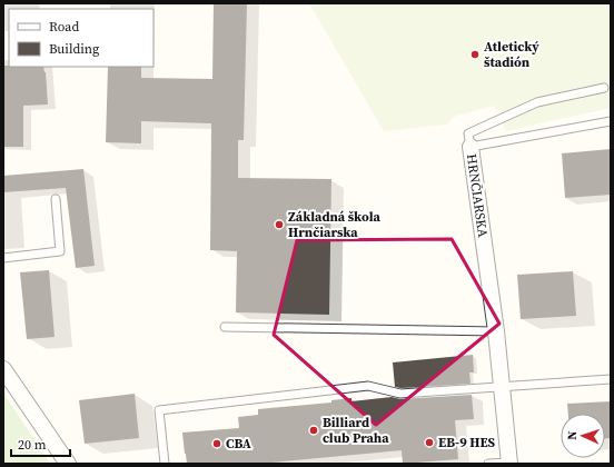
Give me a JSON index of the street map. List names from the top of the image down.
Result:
{
  "streets": {
    "street": ["HRNČIARSKA"]
  },
  "places": [
    "Atletický štadión",
    "Základná škola Hrnčiarska",
    "Billiard club Praha",
    "EB-9 HES",
    "CBA"
  ],
  "legend": ["Road", "Building"],
  "scale_bar": "20 m",
  "north": "left"
}
